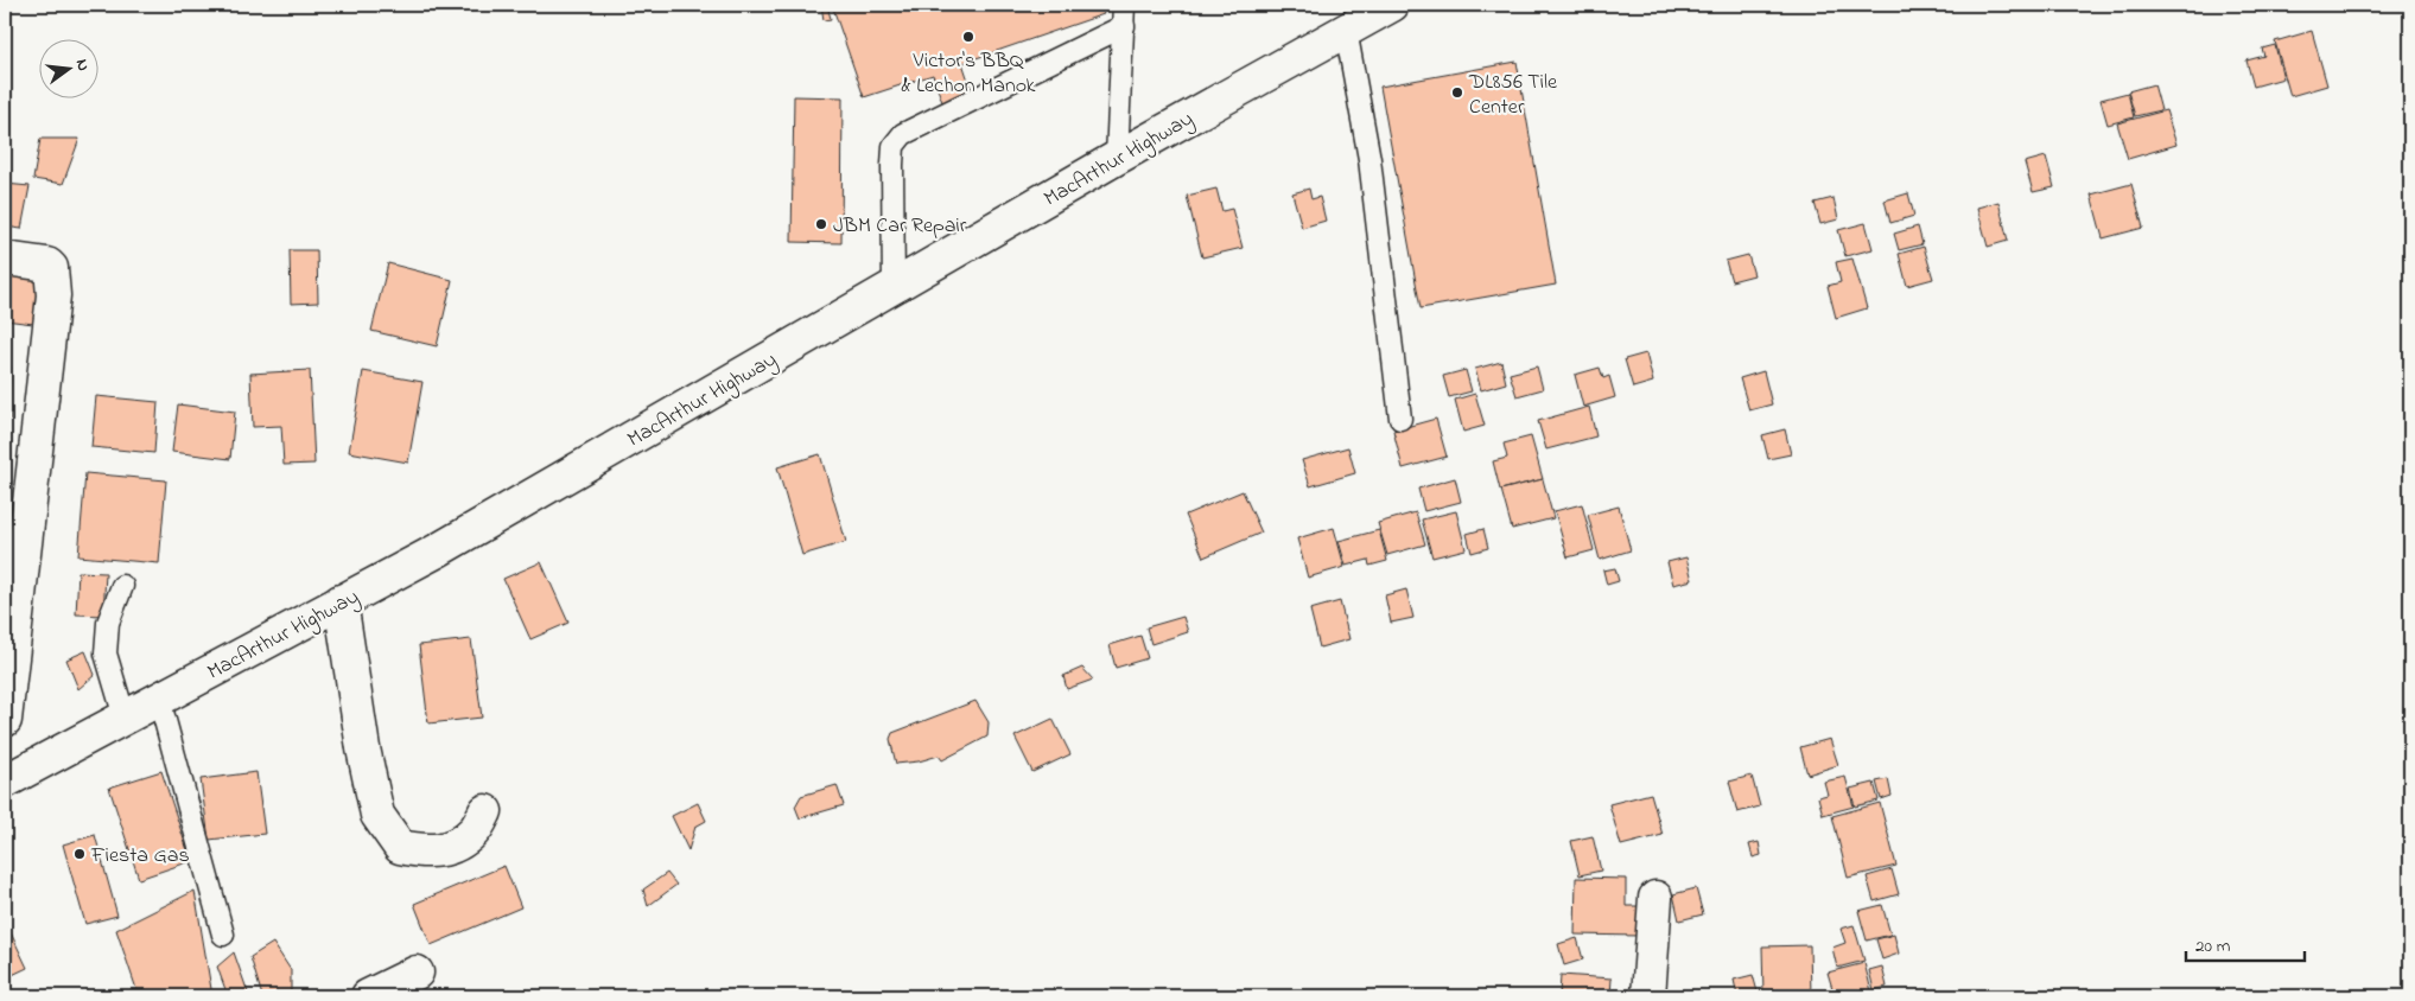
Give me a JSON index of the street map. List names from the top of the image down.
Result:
{
  "streets": {
    "main road": ["MacArthur Highway"]
  },
  "places": [
    "Victor's BBQ & Lechon Manok",
    "DL856 Tile Center",
    "JBM Car Repair",
    "Fiesta Gas"
  ],
  "scale_bar": "20 m",
  "north": "right"
}
